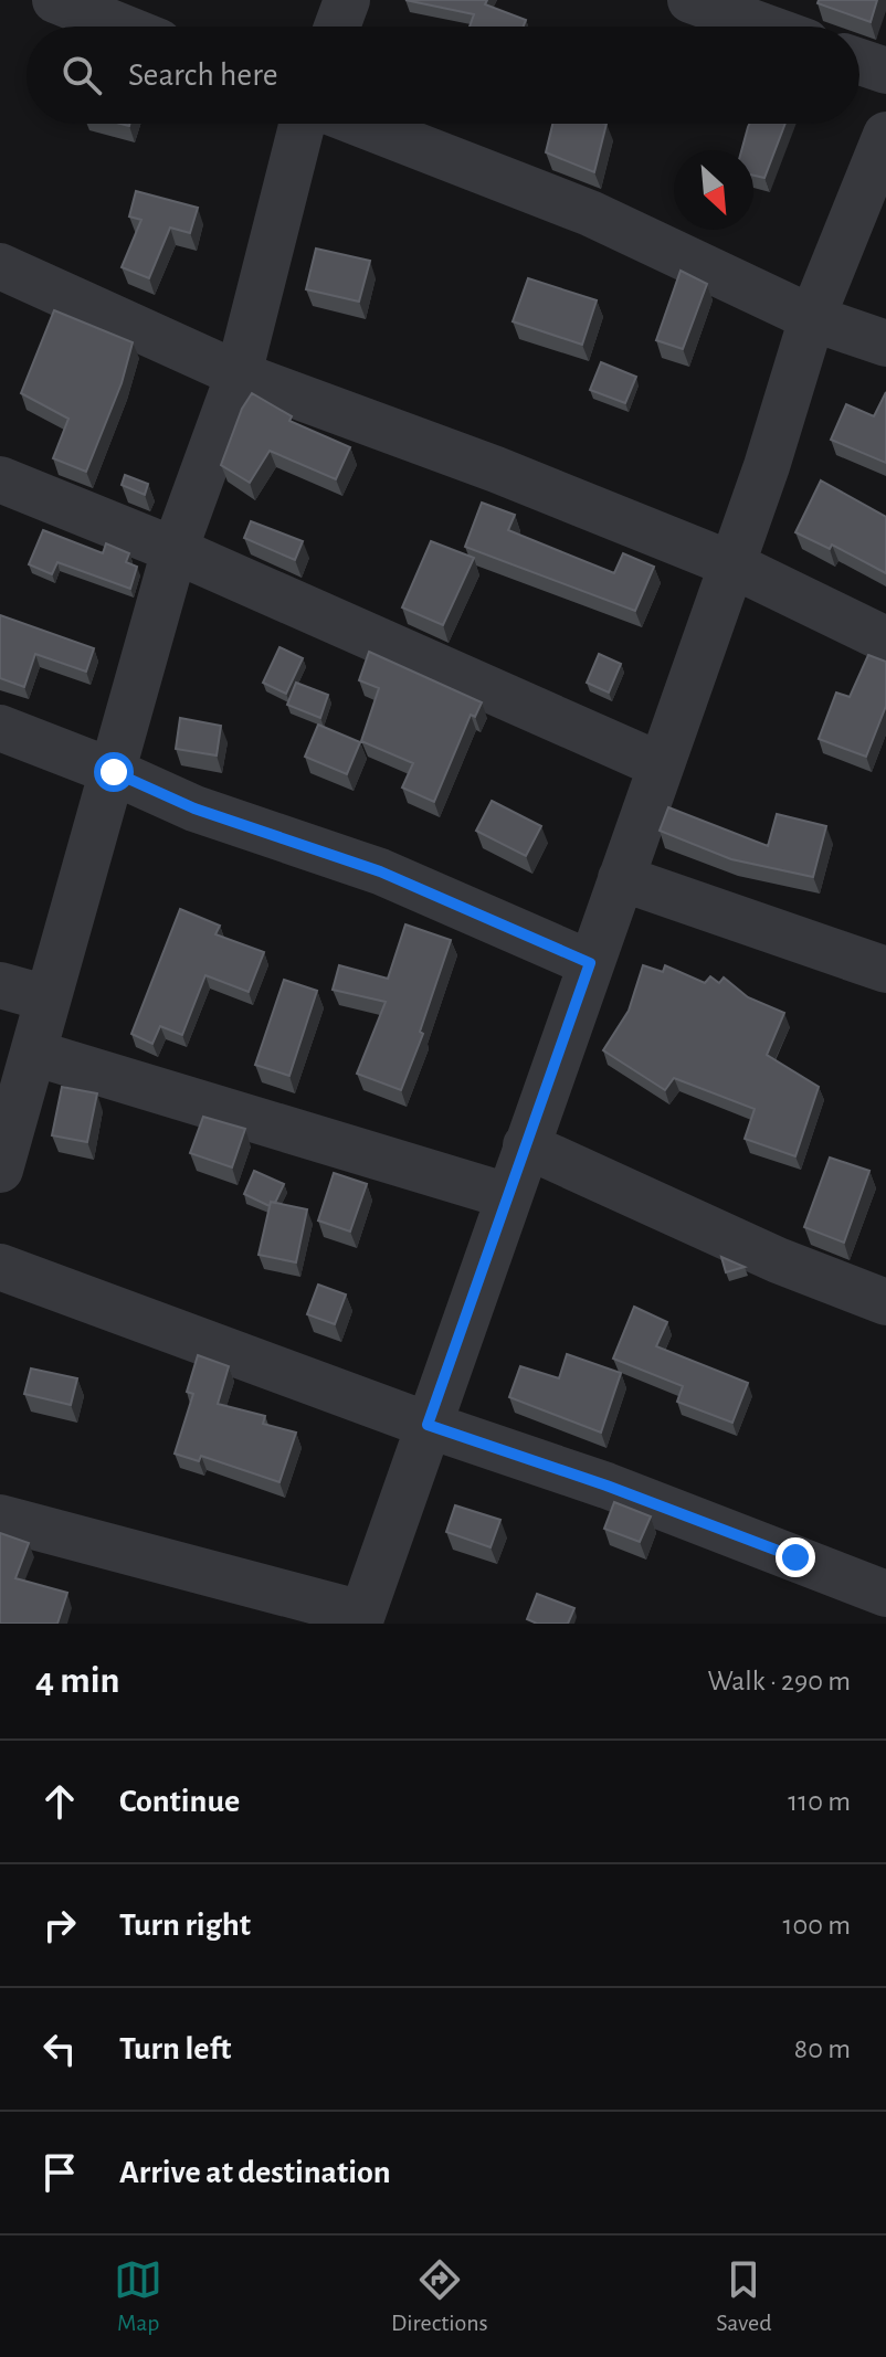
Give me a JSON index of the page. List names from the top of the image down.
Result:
{
  "north": "bottom right",
  "page": {
    "search": "Search here",
    "heading": ["4 min", "Walk · 290 m"],
    "list": [
      ["Continue", "110 m"],
      ["Turn right", "100 m"],
      ["Turn left", "80 m"],
      "Arrive at destination"
    ],
    "nav": ["Map", "Directions", "Saved"]
  }
}
